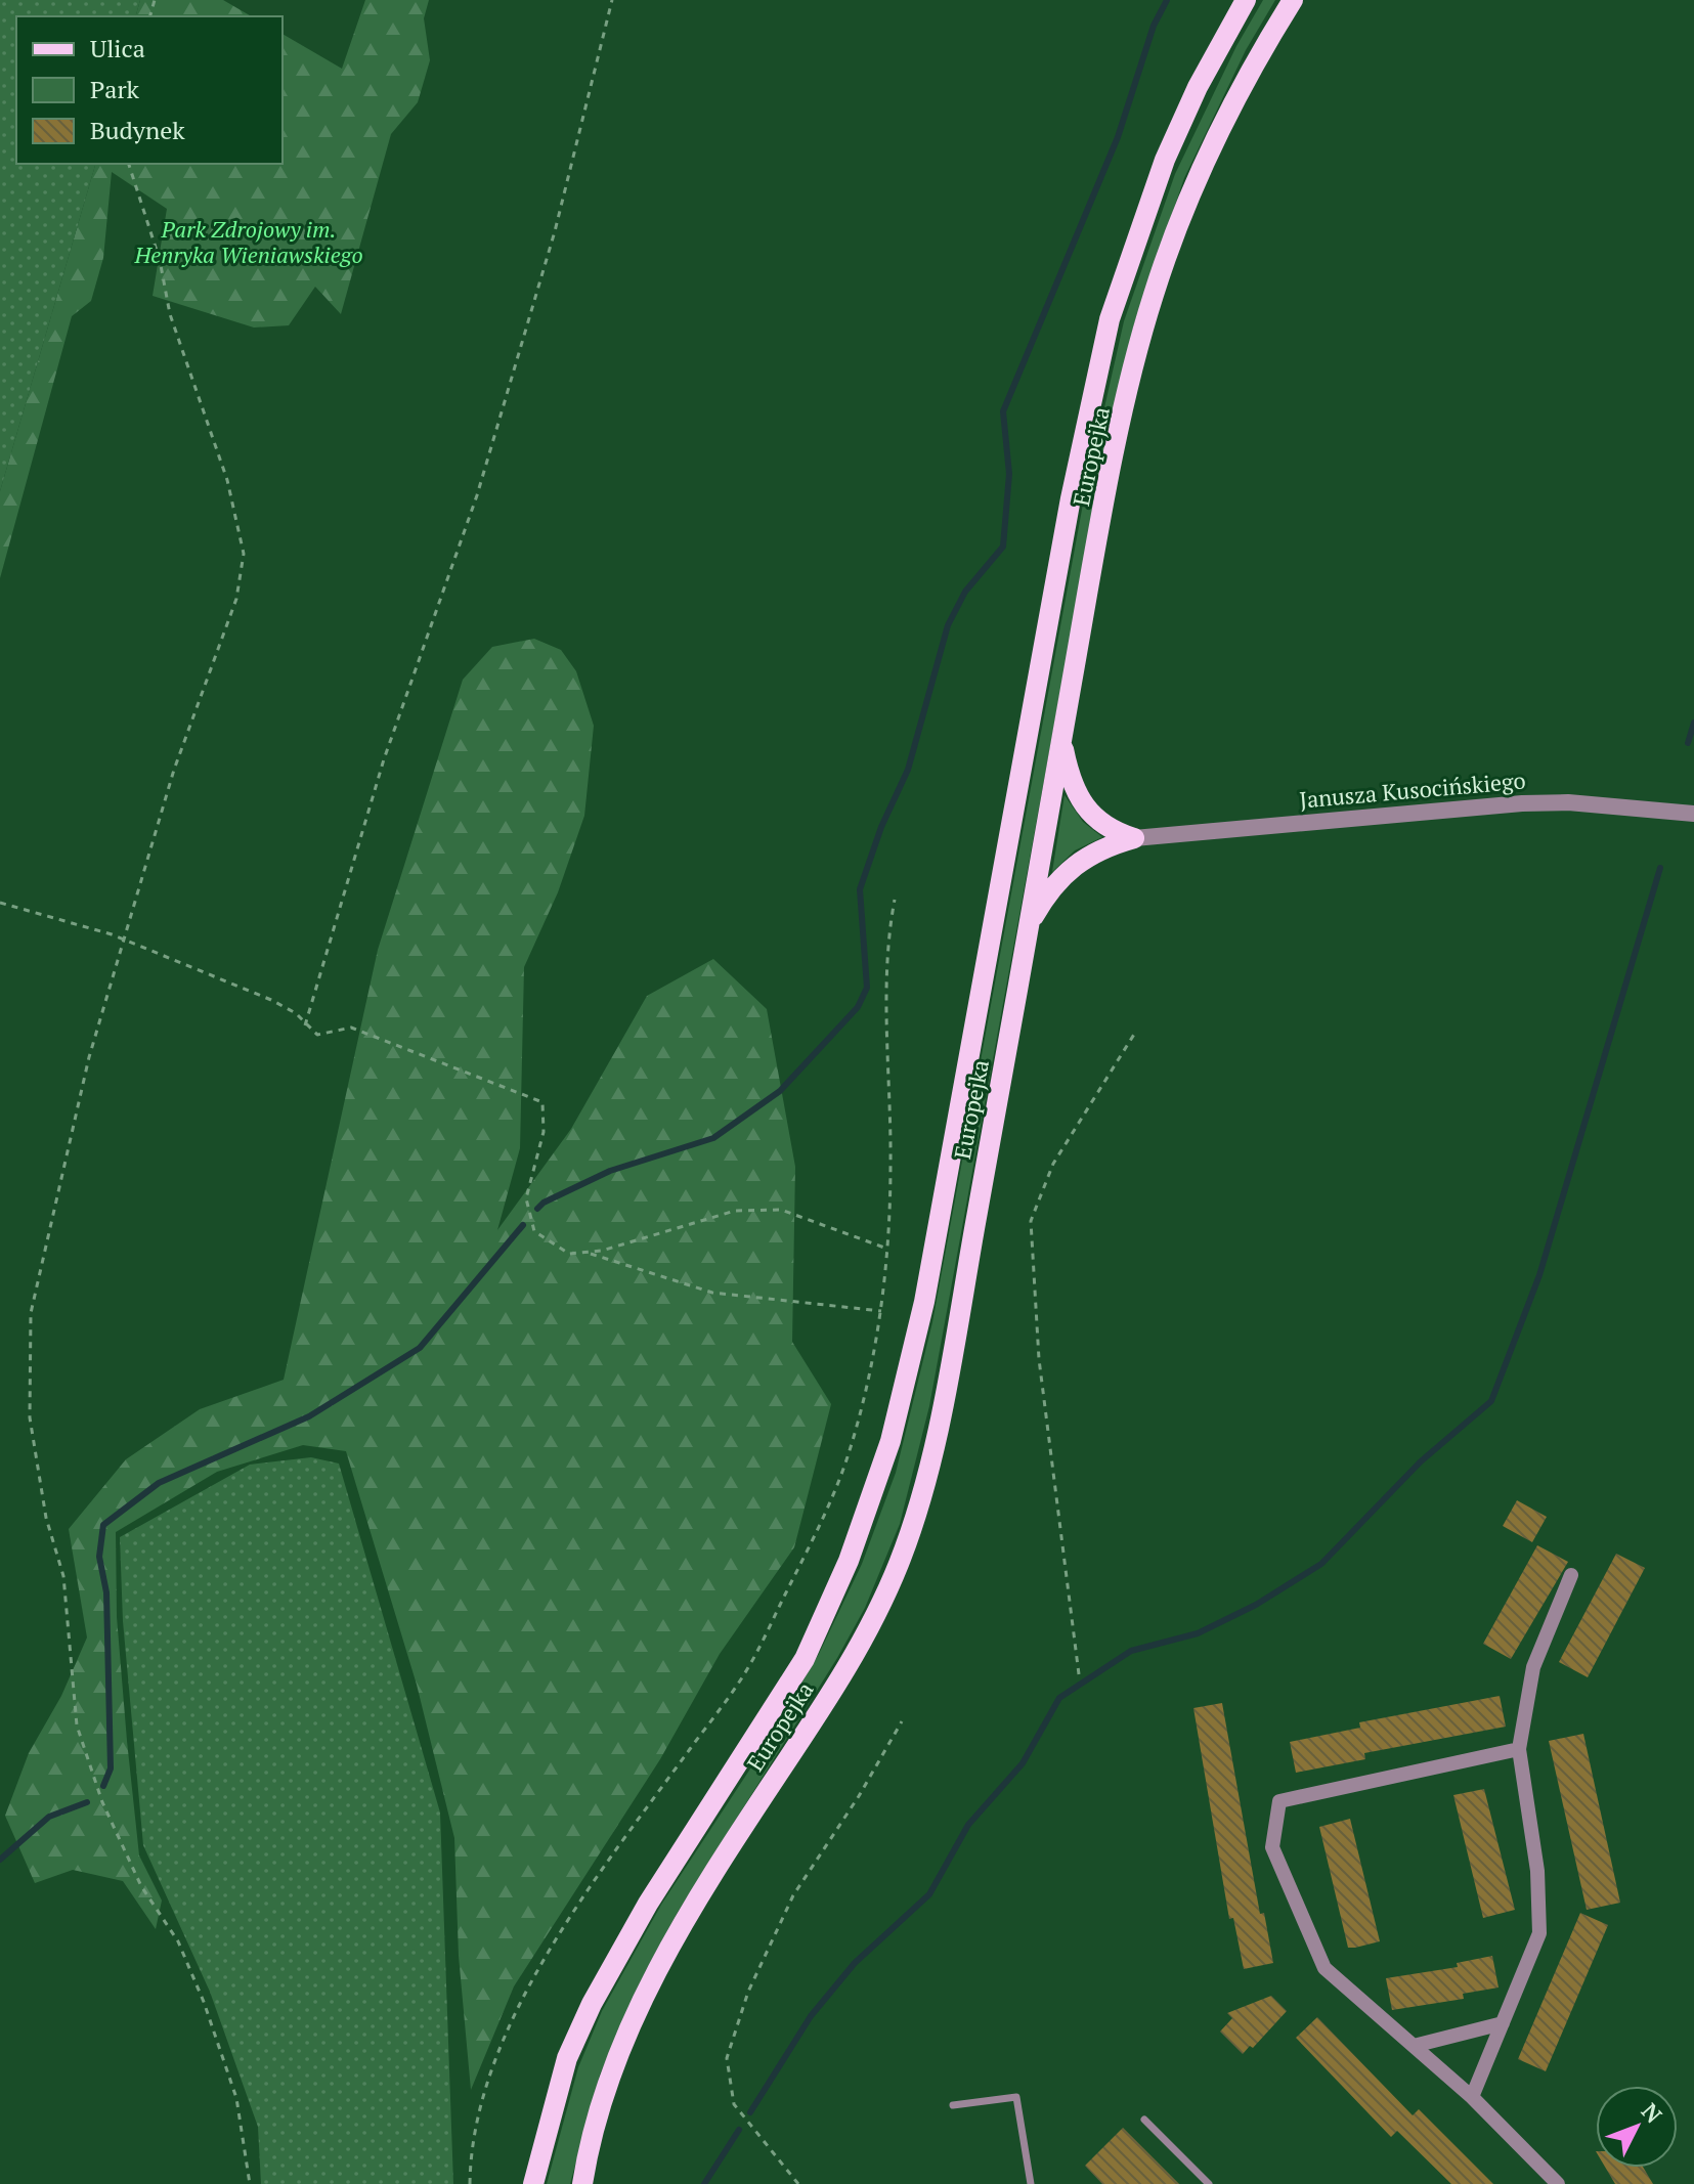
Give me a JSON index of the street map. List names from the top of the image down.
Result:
{
  "streets": {
    "main road": ["Europejka"],
    "street": ["Janusza Kusocińskiego"]
  },
  "parks": ["Park Zdrojowy im. Henryka Wieniawskiego"],
  "legend": ["Ulica", "Park", "Budynek"],
  "north": "top right"
}
